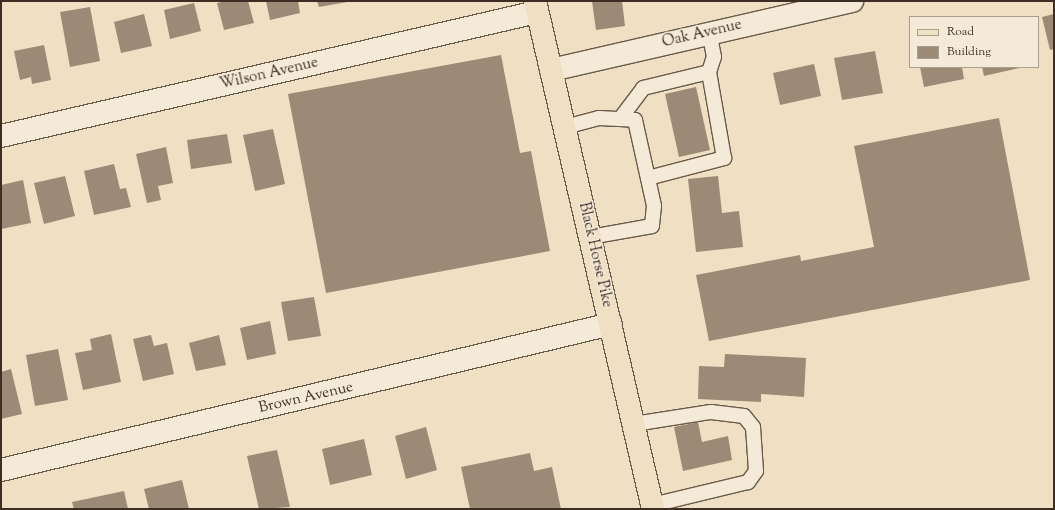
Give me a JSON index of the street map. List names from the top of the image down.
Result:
{
  "streets": {
    "main road": ["Black Horse Pike"],
    "street": ["Oak Avenue", "Wilson Avenue", "Brown Avenue"]
  },
  "crossings": [
    ["Oak Avenue", "Black Horse Pike"],
    ["Wilson Avenue", "Black Horse Pike"],
    ["Black Horse Pike", "Brown Avenue"]
  ],
  "legend": ["Road", "Building"]
}
